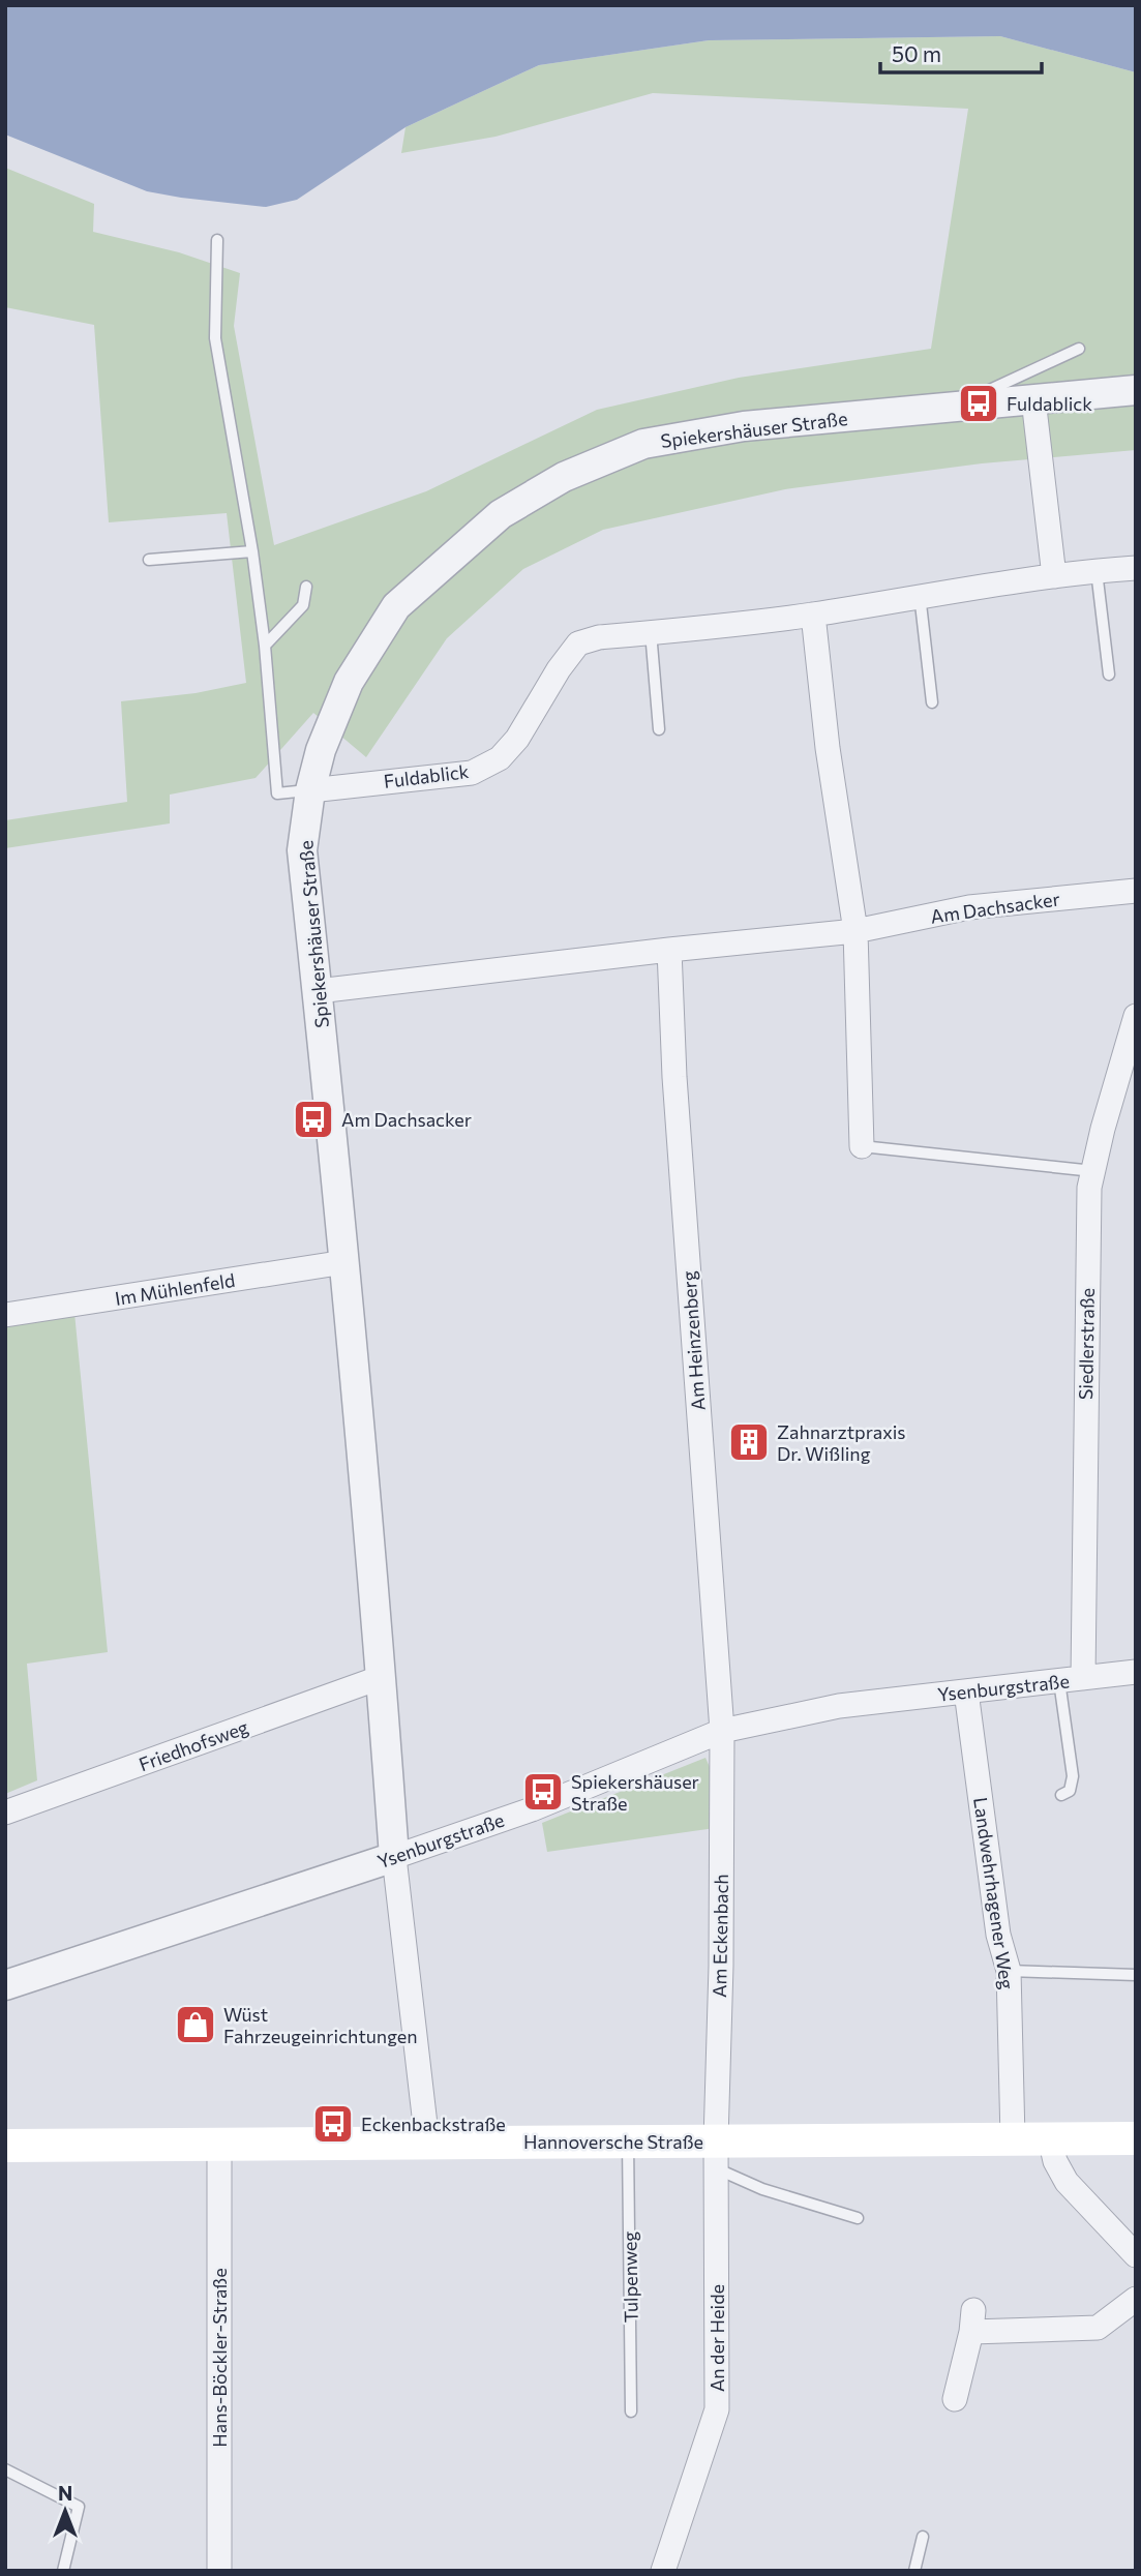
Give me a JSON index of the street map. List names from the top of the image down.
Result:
{
  "streets": {
    "main road": ["Hannoversche Straße"],
    "street": [
      "Spiekershäuser Straße",
      "Fuldablick",
      "Am Dachsacker",
      "Im Mühlenfeld",
      "Am Heinzenberg",
      "Siedlerstraße",
      "Ysenburgstraße",
      "Friedhofsweg",
      "Landwehrhagener Weg",
      "Am Eckenbach",
      "An der Heide",
      "Hans-Böckler-Straße"
    ],
    "lane": ["Tulpenweg"]
  },
  "crossings": [
    ["Spiekershäuser Straße", "Fuldablick"],
    ["Spiekershäuser Straße", "Am Dachsacker"],
    ["Spiekershäuser Straße", "Im Mühlenfeld"],
    ["Spiekershäuser Straße", "Ysenburgstraße"],
    ["Spiekershäuser Straße", "Friedhofsweg"],
    ["Am Dachsacker", "Am Heinzenberg"],
    ["Am Heinzenberg", "Ysenburgstraße"],
    ["Am Heinzenberg", "Am Eckenbach"],
    ["Siedlerstraße", "Ysenburgstraße"],
    ["Ysenburgstraße", "Landwehrhagener Weg"],
    ["Ysenburgstraße", "Am Eckenbach"],
    ["Landwehrhagener Weg", "Hannoversche Straße"],
    ["Am Eckenbach", "Hannoversche Straße"],
    ["Am Eckenbach", "An der Heide"],
    ["Hannoversche Straße", "Tulpenweg"],
    ["Hannoversche Straße", "An der Heide"],
    ["Hannoversche Straße", "Hans-Böckler-Straße"]
  ],
  "places": {
    "bus stop": [
      "Fuldablick",
      "Am Dachsacker",
      "Spiekershäuser Straße",
      "Eckenbackstraße"
    ],
    "building": ["Zahnarztpraxis Dr. Wißling"],
    "shop": ["Wüst Fahrzeugeinrichtungen"]
  },
  "scale_bar": "50 m",
  "north": "top"
}
